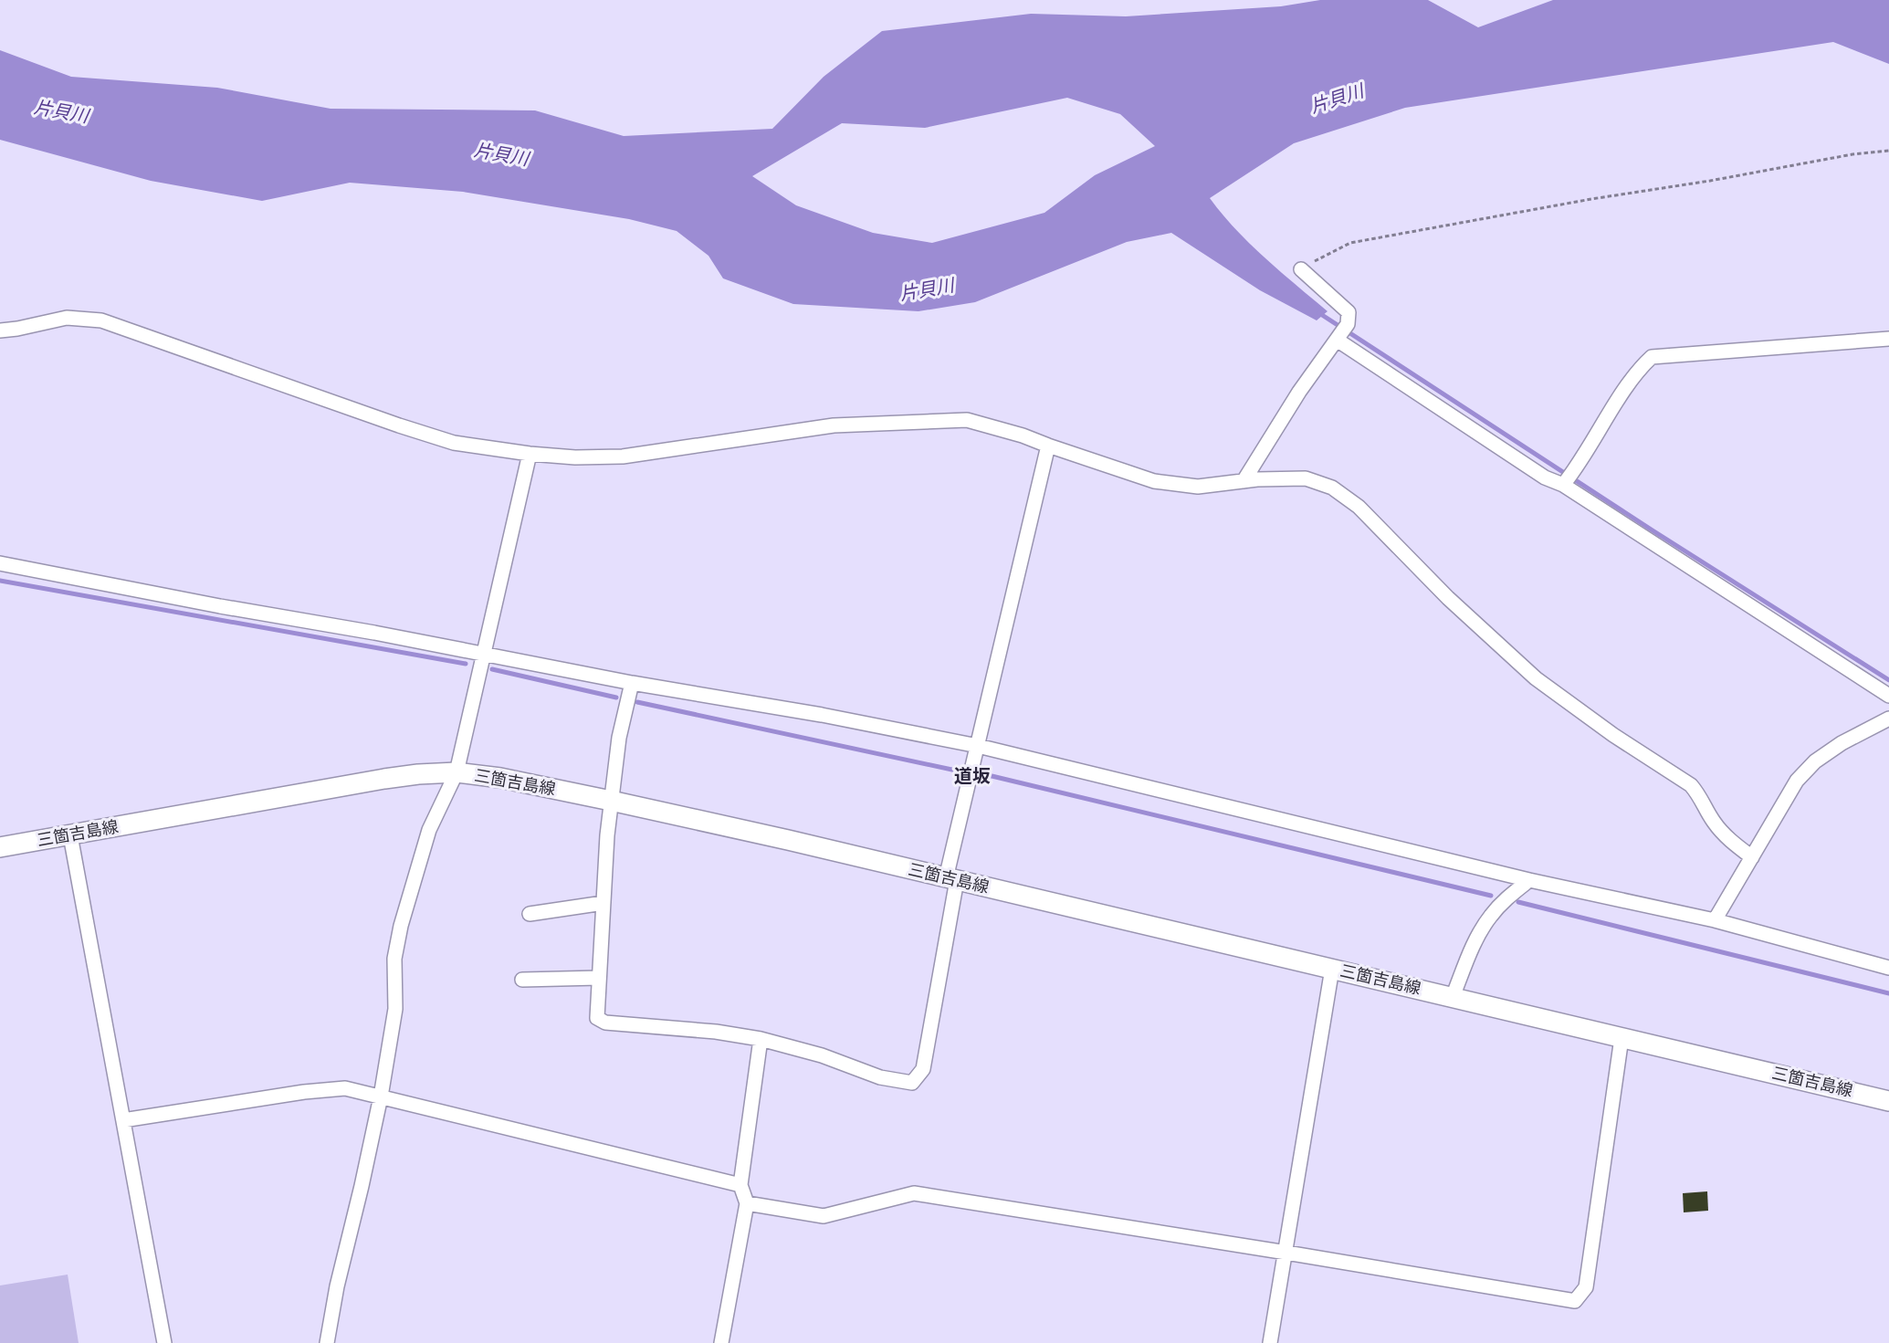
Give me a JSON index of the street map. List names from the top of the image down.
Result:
{
  "streets": {
    "main road": ["三箇吉島線"]
  },
  "districts": ["道坂"],
  "water": ["片貝川"]
}
